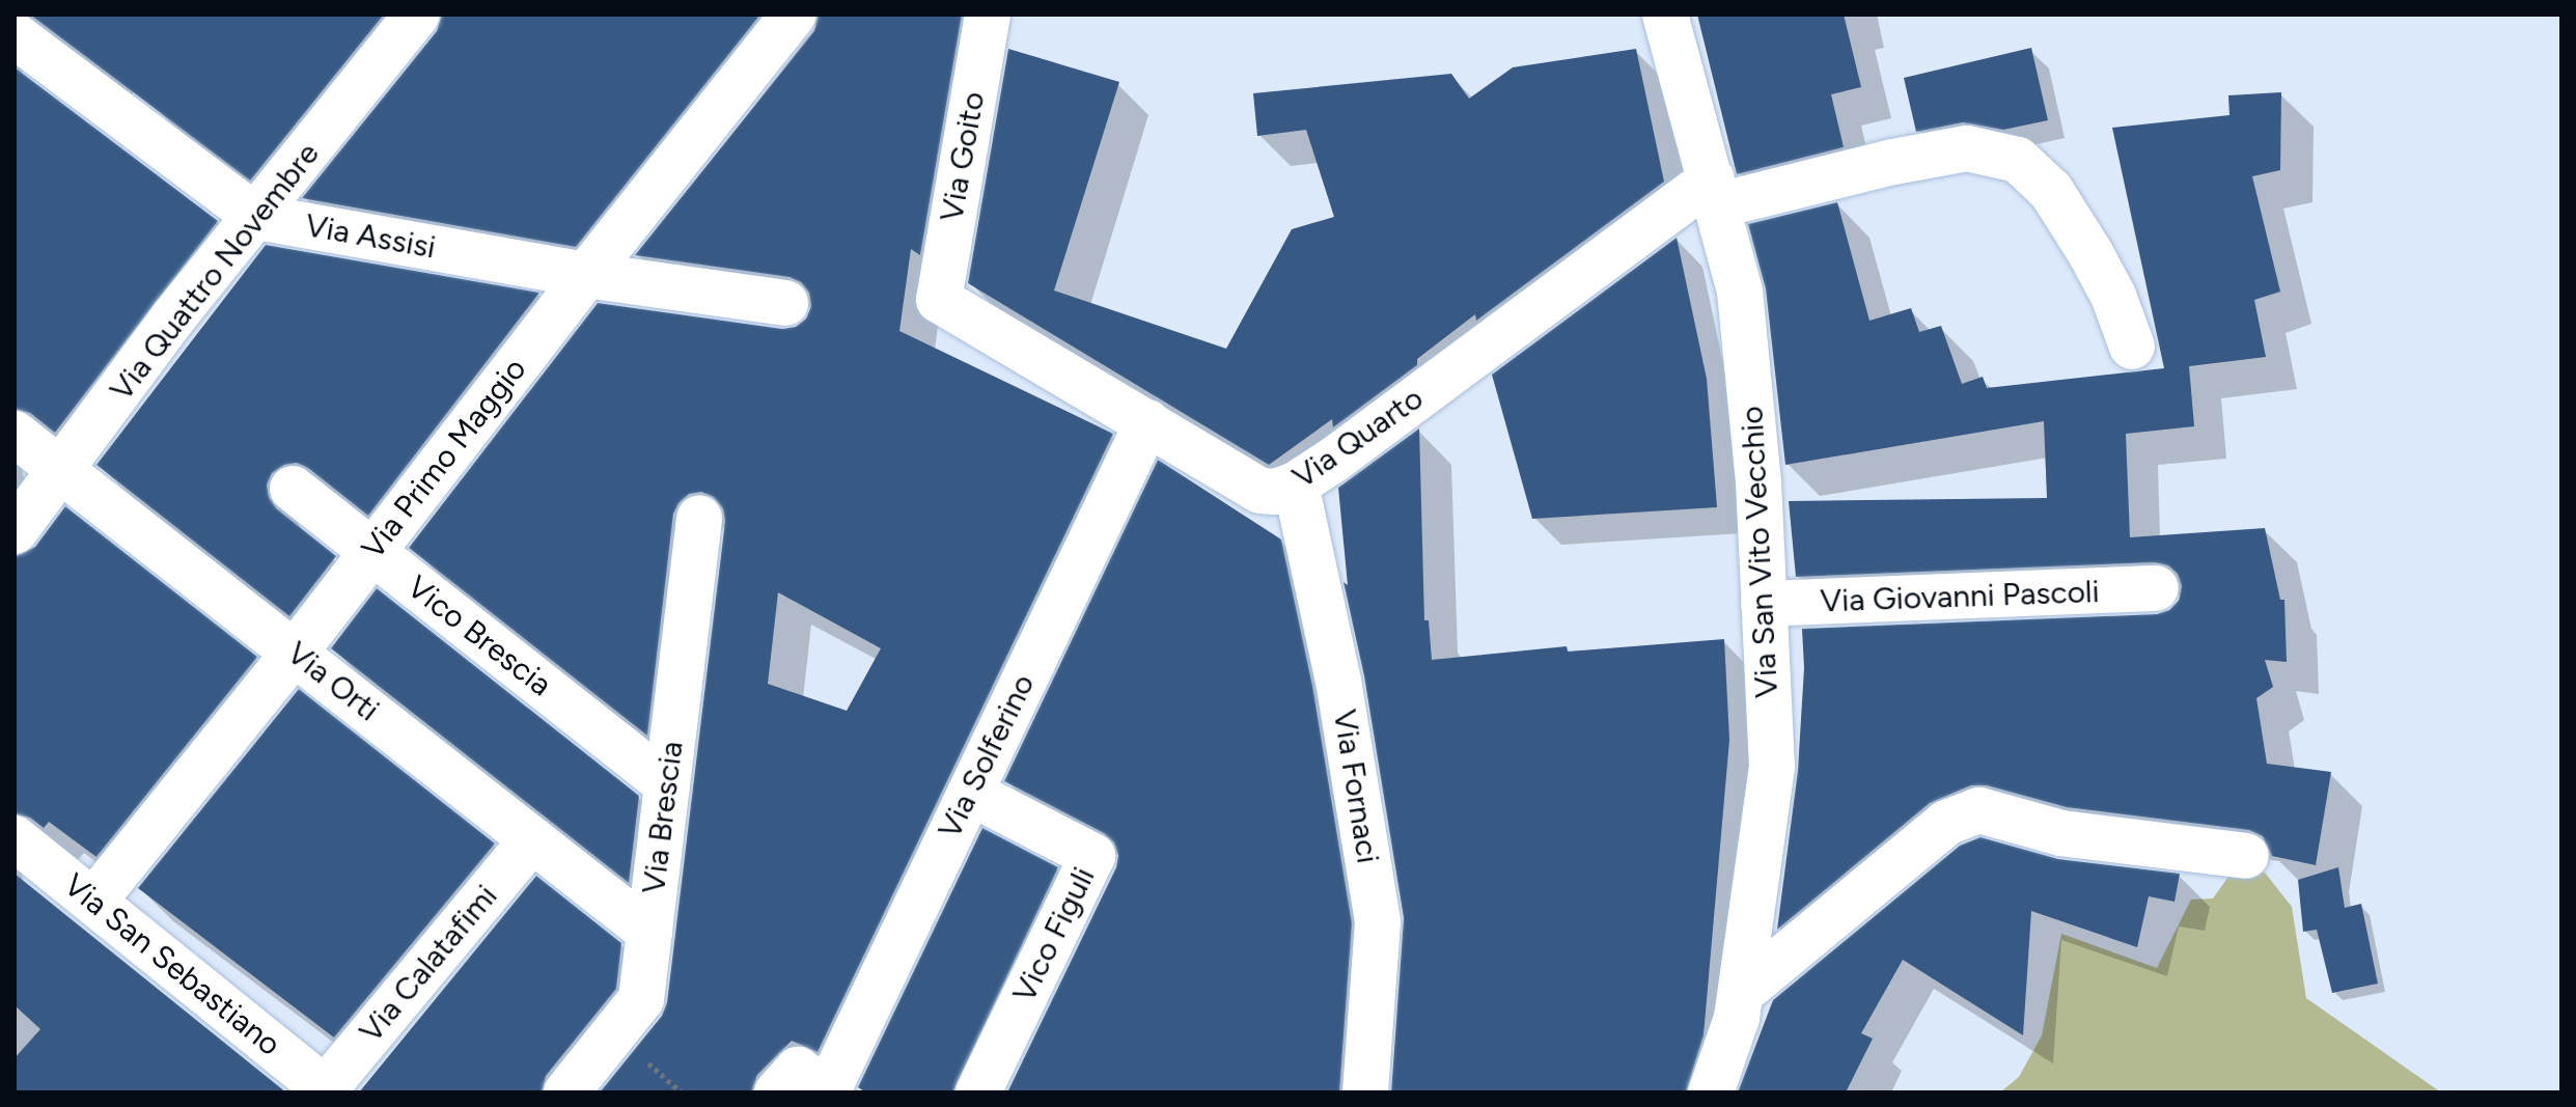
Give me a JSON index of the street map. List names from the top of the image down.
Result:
{
  "streets": {
    "street": [
      "Via Goito",
      "Via Assisi",
      "Via Quattro Novembre",
      "Via Quarto",
      "Via Primo Maggio",
      "Via San Vito Vecchio",
      "Via Giovanni Pascoli",
      "Vico Brescia",
      "Via Orti",
      "Via Solferino",
      "Via Fornaci",
      "Via Brescia",
      "Vico Figuli",
      "Via Calatafimi",
      "Via San Sebastiano"
    ]
  },
  "crossings": [
    ["Via Goito", "Via Quarto"],
    ["Via Assisi", "Via Quattro Novembre"],
    ["Via Assisi", "Via Primo Maggio"],
    ["Via Quattro Novembre", "Via Orti"],
    ["Via Quarto", "Via San Vito Vecchio"],
    ["Via Quarto", "Via Solferino"],
    ["Via Quarto", "Via Fornaci"],
    ["Via Primo Maggio", "Vico Brescia"],
    ["Via Primo Maggio", "Via Orti"],
    ["Via Primo Maggio", "Via San Sebastiano"],
    ["Via San Vito Vecchio", "Via Giovanni Pascoli"],
    ["Vico Brescia", "Via Brescia"],
    ["Via Orti", "Via Brescia"],
    ["Via Orti", "Via Calatafimi"],
    ["Via Solferino", "Vico Figuli"],
    ["Via Calatafimi", "Via San Sebastiano"]
  ]
}
